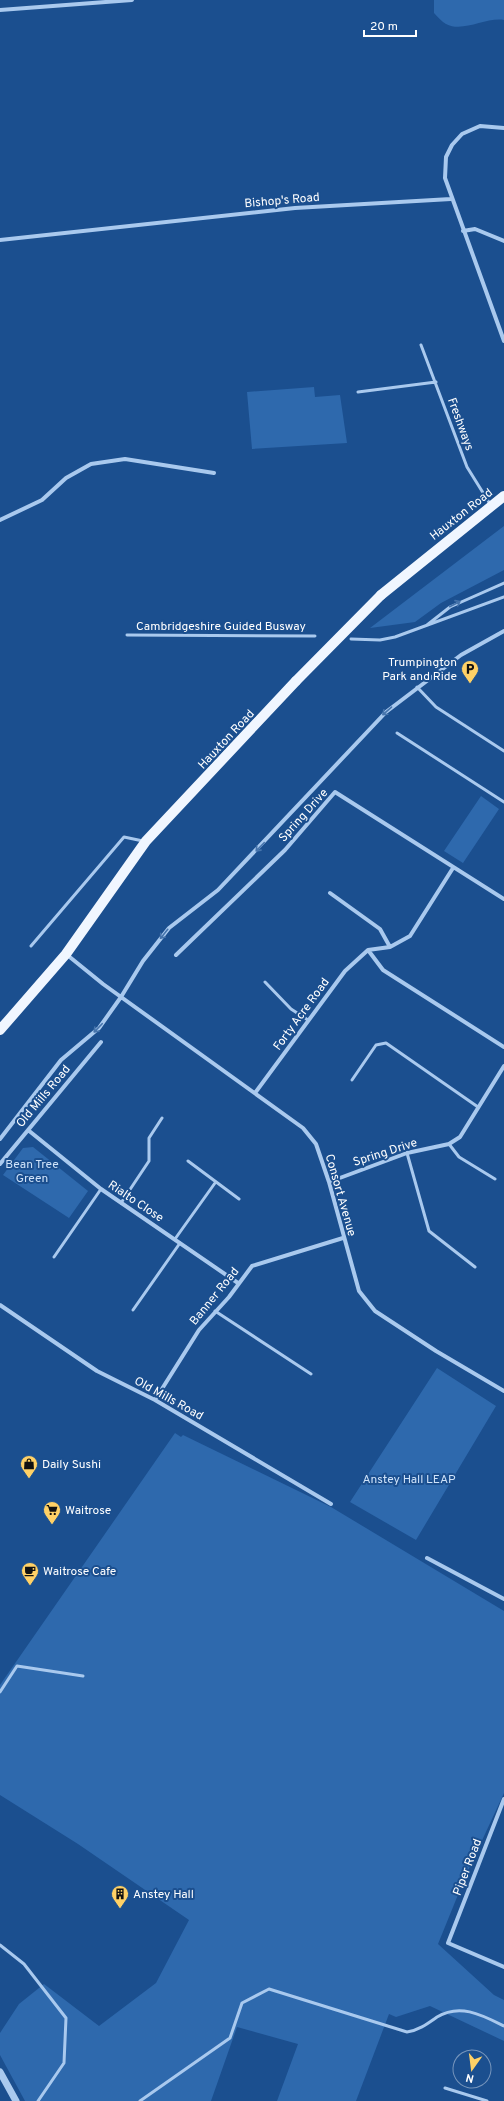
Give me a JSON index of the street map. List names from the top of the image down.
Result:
{
  "streets": {
    "main road": ["Hauxton Road"],
    "street": [
      "Bishop's Road",
      "Spring Drive",
      "Forty Acre Road",
      "Old Mills Road",
      "Consort Avenue",
      "Rialto Close",
      "Banner Road",
      "Piper Road"
    ],
    "lane": ["Freshways", "Cambridgeshire Guided Busway"]
  },
  "crossings": [
    ["Freshways", "Hauxton Road"],
    ["Hauxton Road", "Consort Avenue"],
    ["Spring Drive", "Consort Avenue"],
    ["Forty Acre Road", "Consort Avenue"],
    ["Old Mills Road", "Rialto Close"],
    ["Old Mills Road", "Banner Road"],
    ["Consort Avenue", "Banner Road"],
    ["Rialto Close", "Banner Road"]
  ],
  "parks": ["Bean Tree Green", "Anstey Hall LEAP"],
  "places": {
    "parking": ["Trumpington Park and Ride"],
    "shop": ["Daily Sushi"],
    "supermarket": ["Waitrose"],
    "cafe": ["Waitrose Cafe"],
    "building": ["Anstey Hall"]
  },
  "scale_bar": "20 m",
  "north": "bottom"
}
